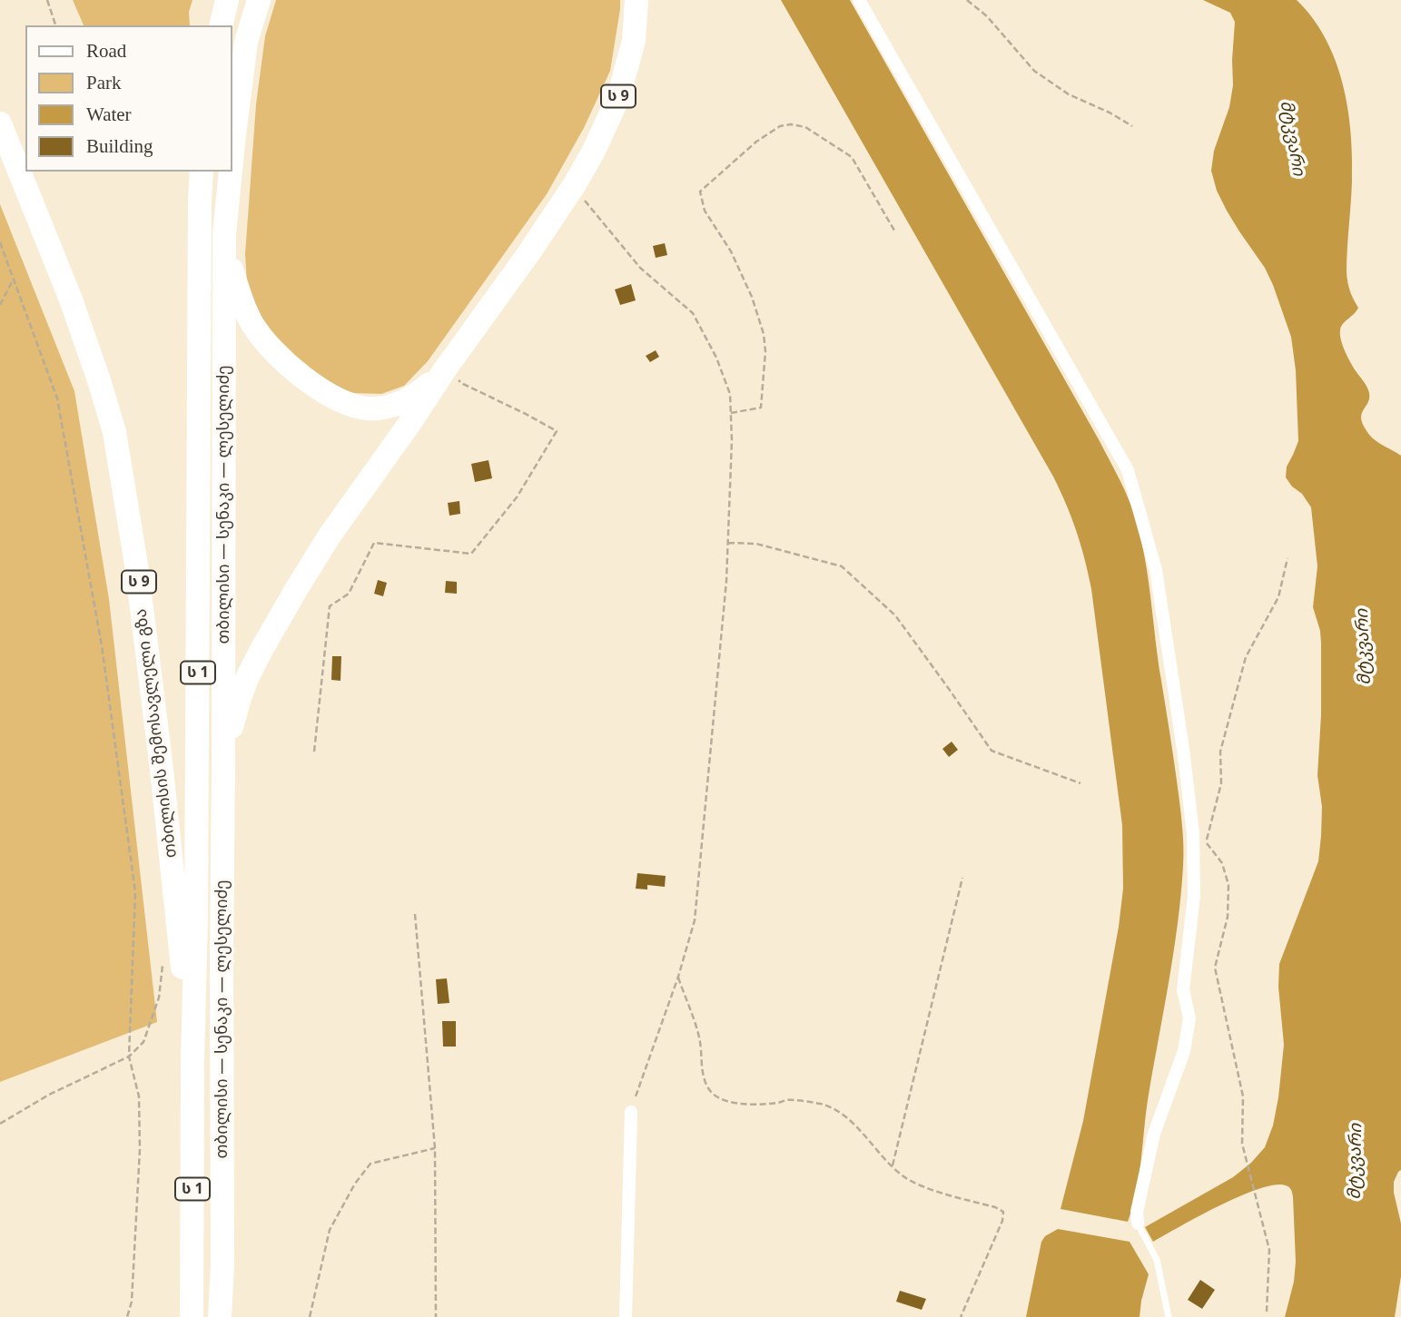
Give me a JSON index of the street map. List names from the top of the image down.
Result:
{
  "streets": {
    "highway": [
      "ს 9",
      "თბილისი — სენაკი — ლესელიძე",
      "ს 1",
      "თბილისის შემოსავლელი გზა"
    ]
  },
  "crossings": [
    ["ს 9", "თბილისი — სენაკი — ლესელიძე"],
    ["თბილისი — სენაკი — ლესელიძე", "თბილისის შემოსავლელი გზა"]
  ],
  "water": ["მტკვარი"],
  "legend": [
    "Road",
    "Park",
    "Water",
    "Building"
  ]
}
